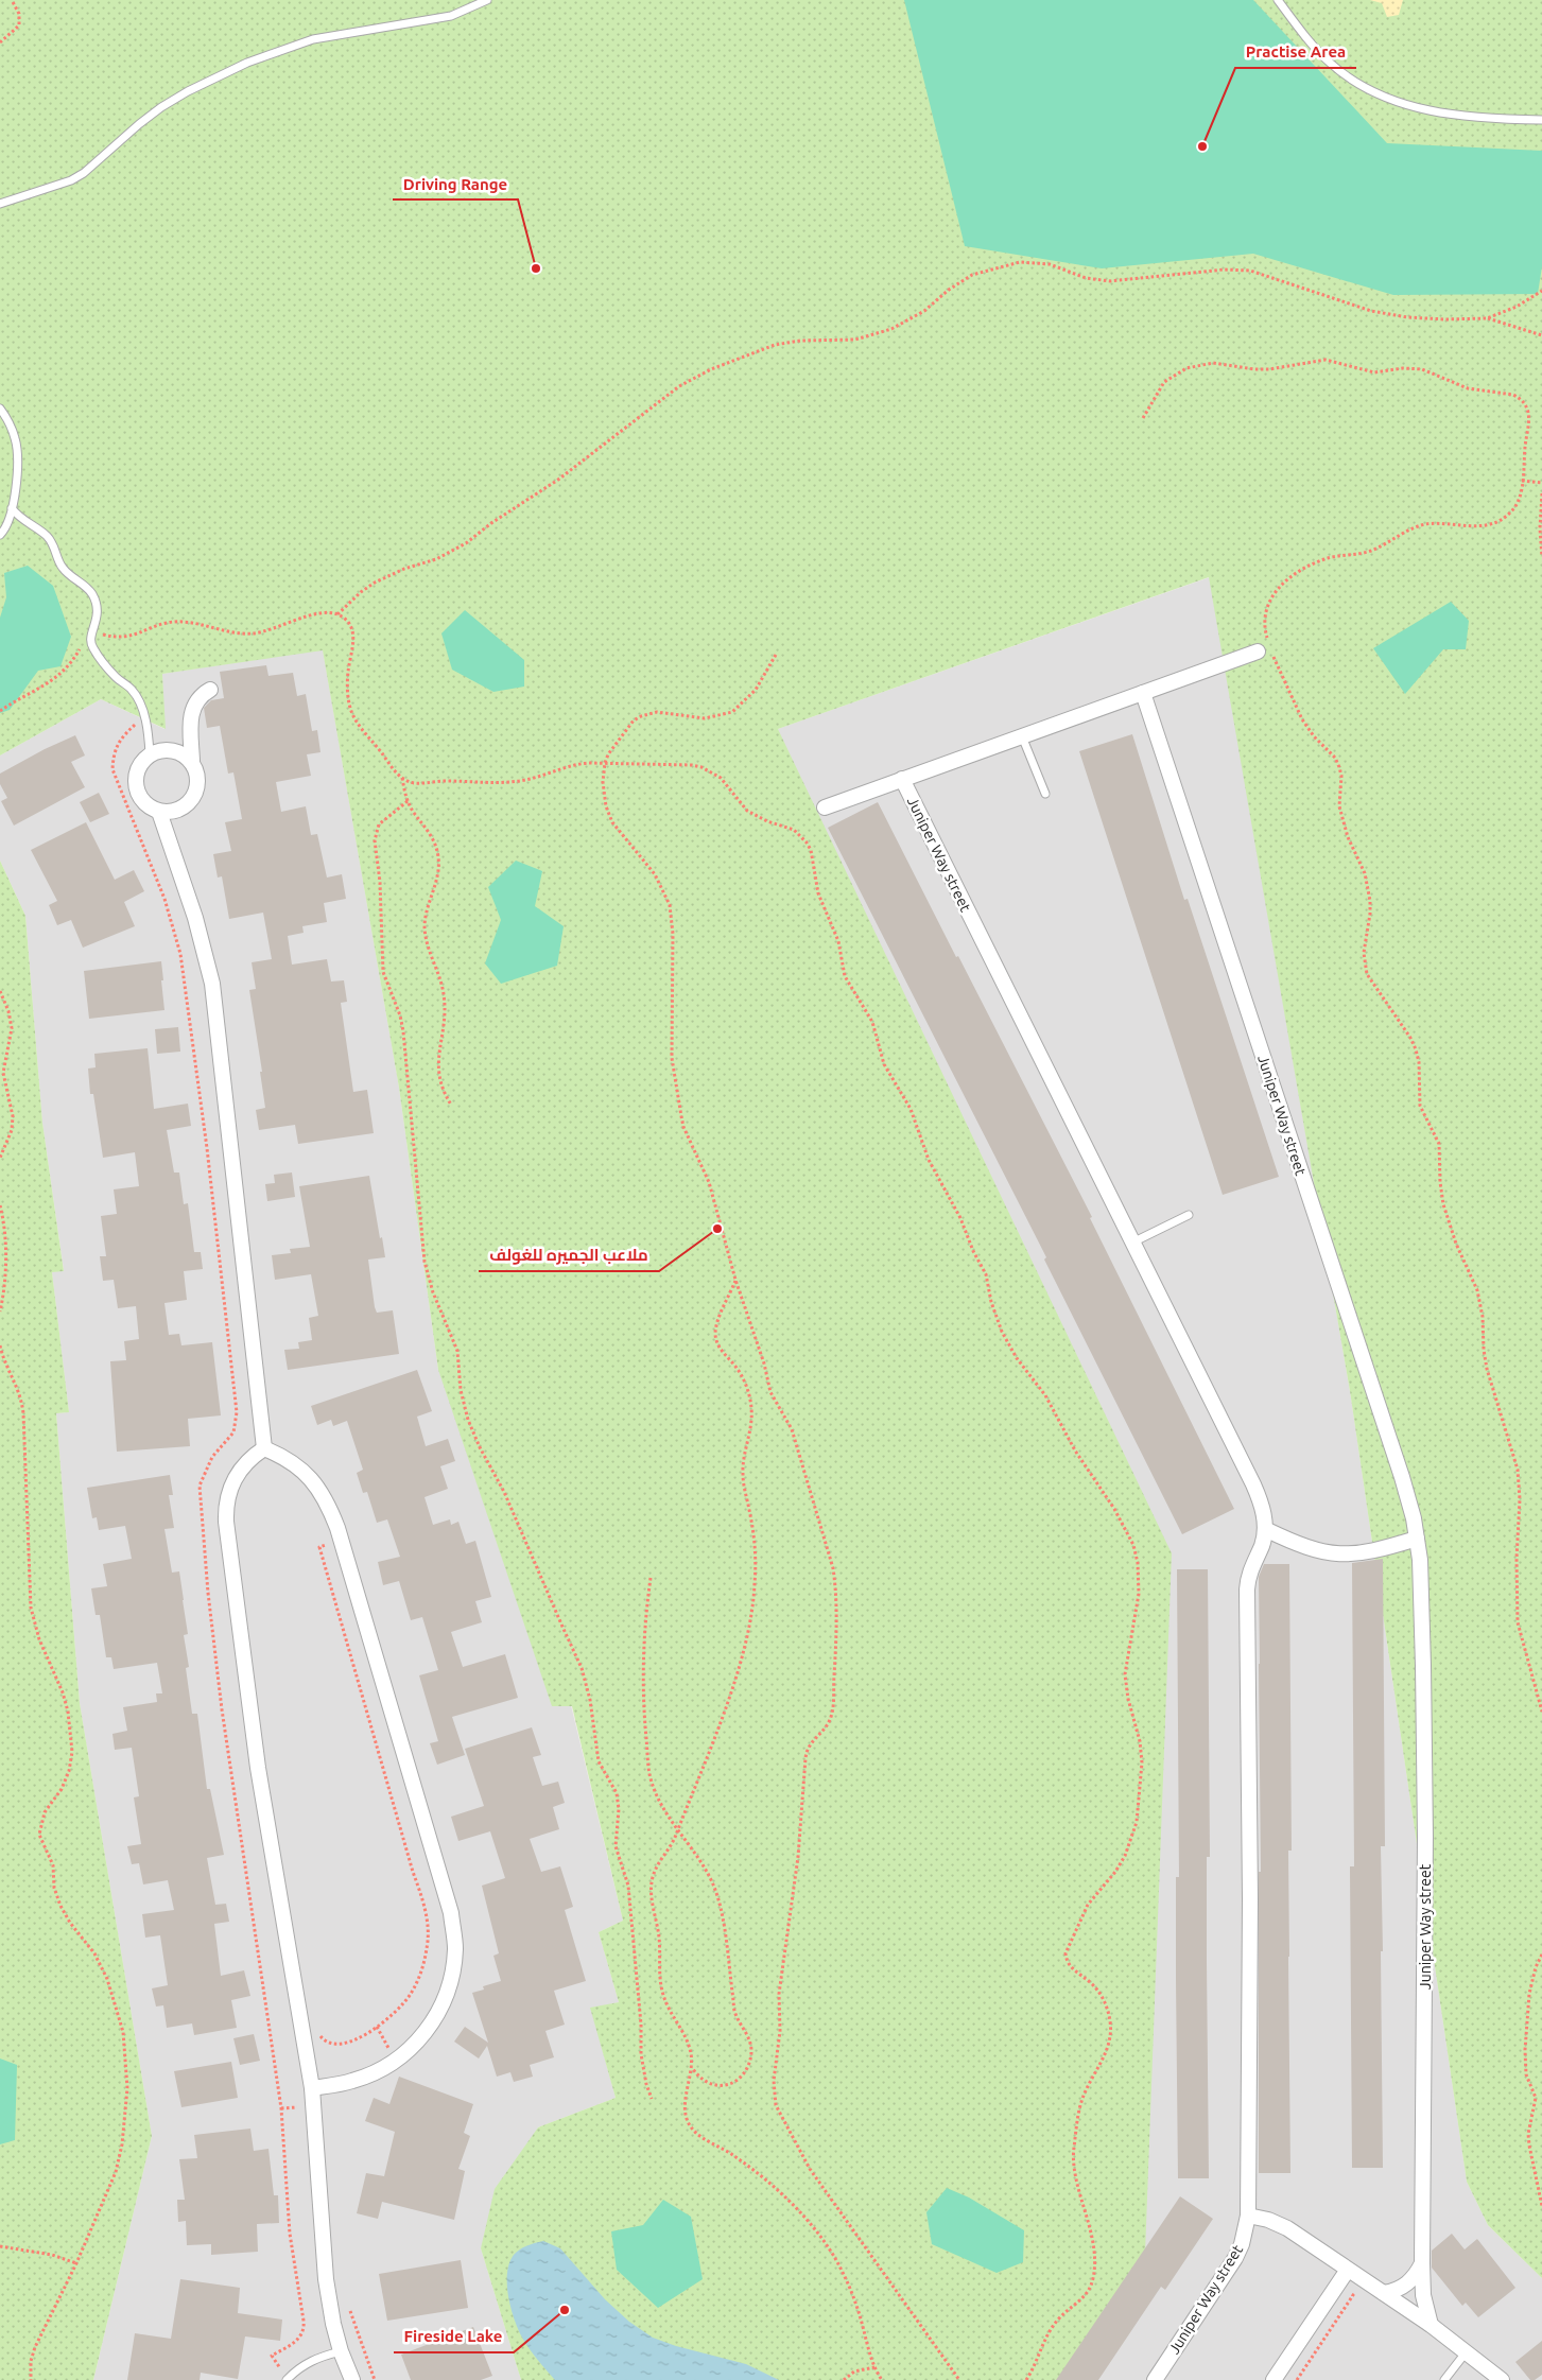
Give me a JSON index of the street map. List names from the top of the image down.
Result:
{
  "streets": {
    "street": ["Juniper Way street"]
  },
  "places": [
    "Practise Area",
    "Driving Range",
    "ملاعب الجميره للغولف",
    "Fireside Lake"
  ]
}
